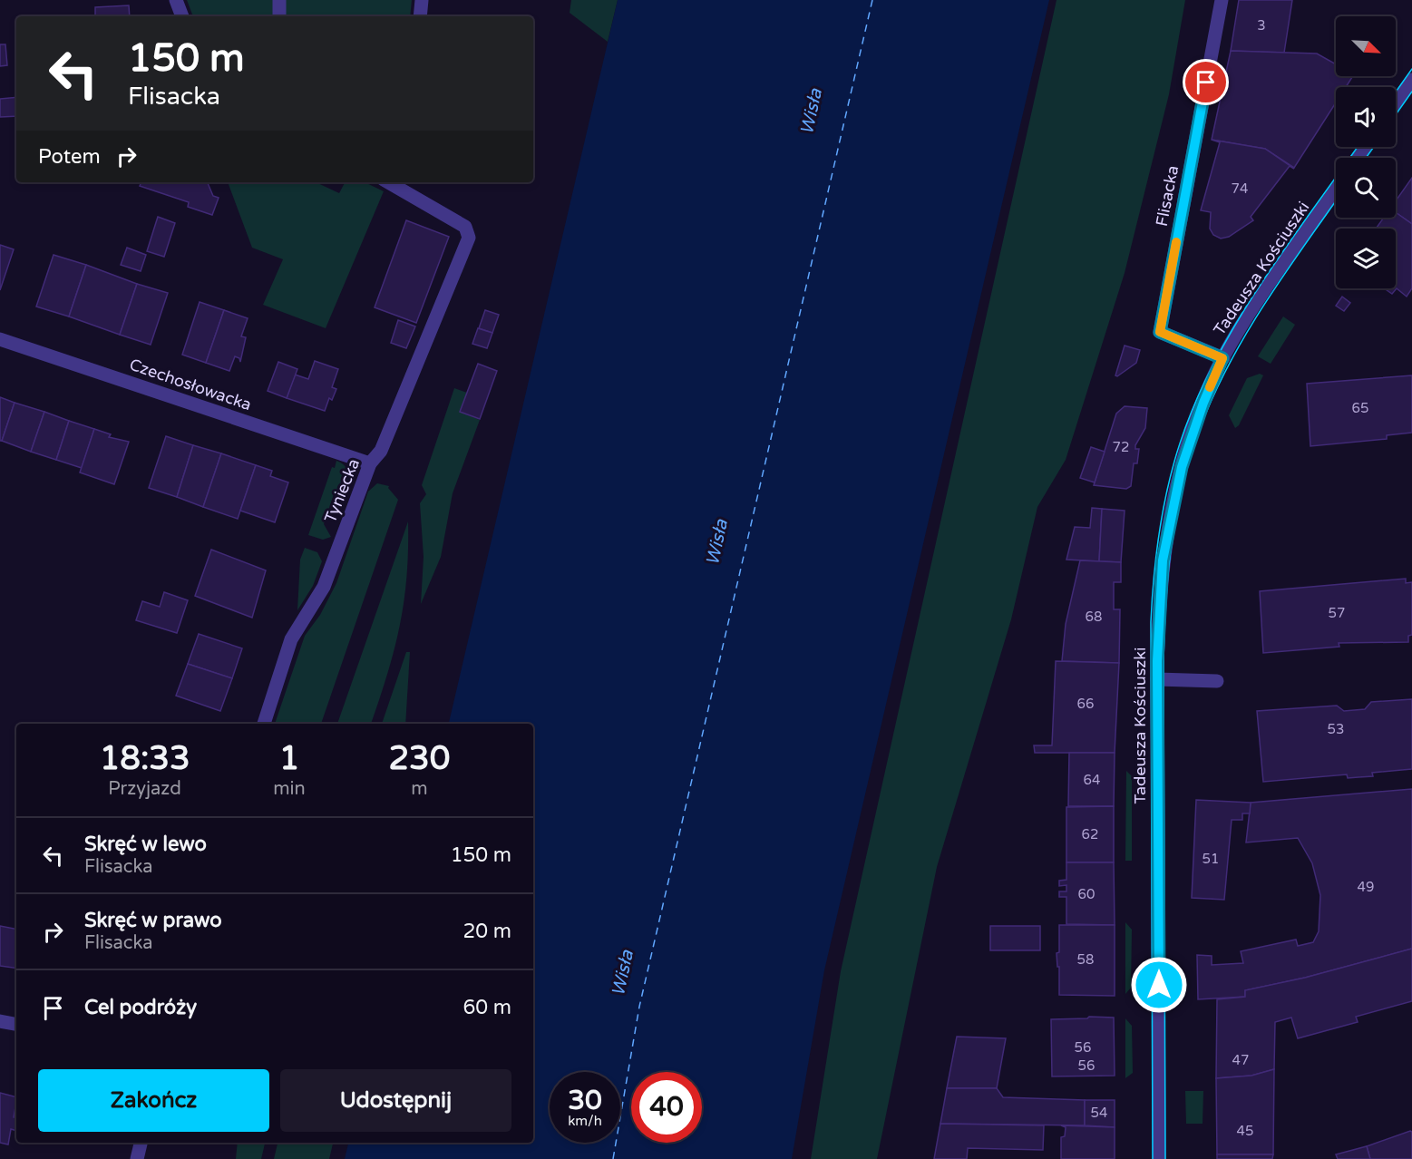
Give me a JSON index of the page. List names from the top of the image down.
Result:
{
  "streets": {
    "street": [
      "Flisacka",
      "Tadeusza Kościuszki",
      "Czechosłowacka",
      "Tyniecka"
    ]
  },
  "crossings": [
    ["Flisacka", "Tadeusza Kościuszki"],
    ["Czechosłowacka", "Tyniecka"]
  ],
  "water": ["Wisła"],
  "house_numbers": [
    "3",
    "74",
    "65",
    "72",
    "57",
    "68",
    "66",
    "53",
    "64",
    "62",
    "51",
    "49",
    "60",
    "58",
    "56",
    "47",
    "56",
    "54",
    "45"
  ],
  "north": "bottom right",
  "page": {
    "turn": ["150 m", "Flisacka"],
    "then": "Potem",
    "eta": [
      "18:33",
      "Przyjazd",
      "1",
      "min",
      "230",
      "m"
    ],
    "list": [
      {
        "name": "Skręć w lewo",
        "note": "Flisacka",
        "value": "150 m"
      },
      {
        "name": "Skręć w prawo",
        "note": "Flisacka",
        "value": "20 m"
      },
      {
        "name": "Cel podróży",
        "value": "60 m"
      }
    ],
    "buttons": ["Zakończ", "Udostępnij"],
    "speed": "30 km/h",
    "limit": "40"
  }
}
